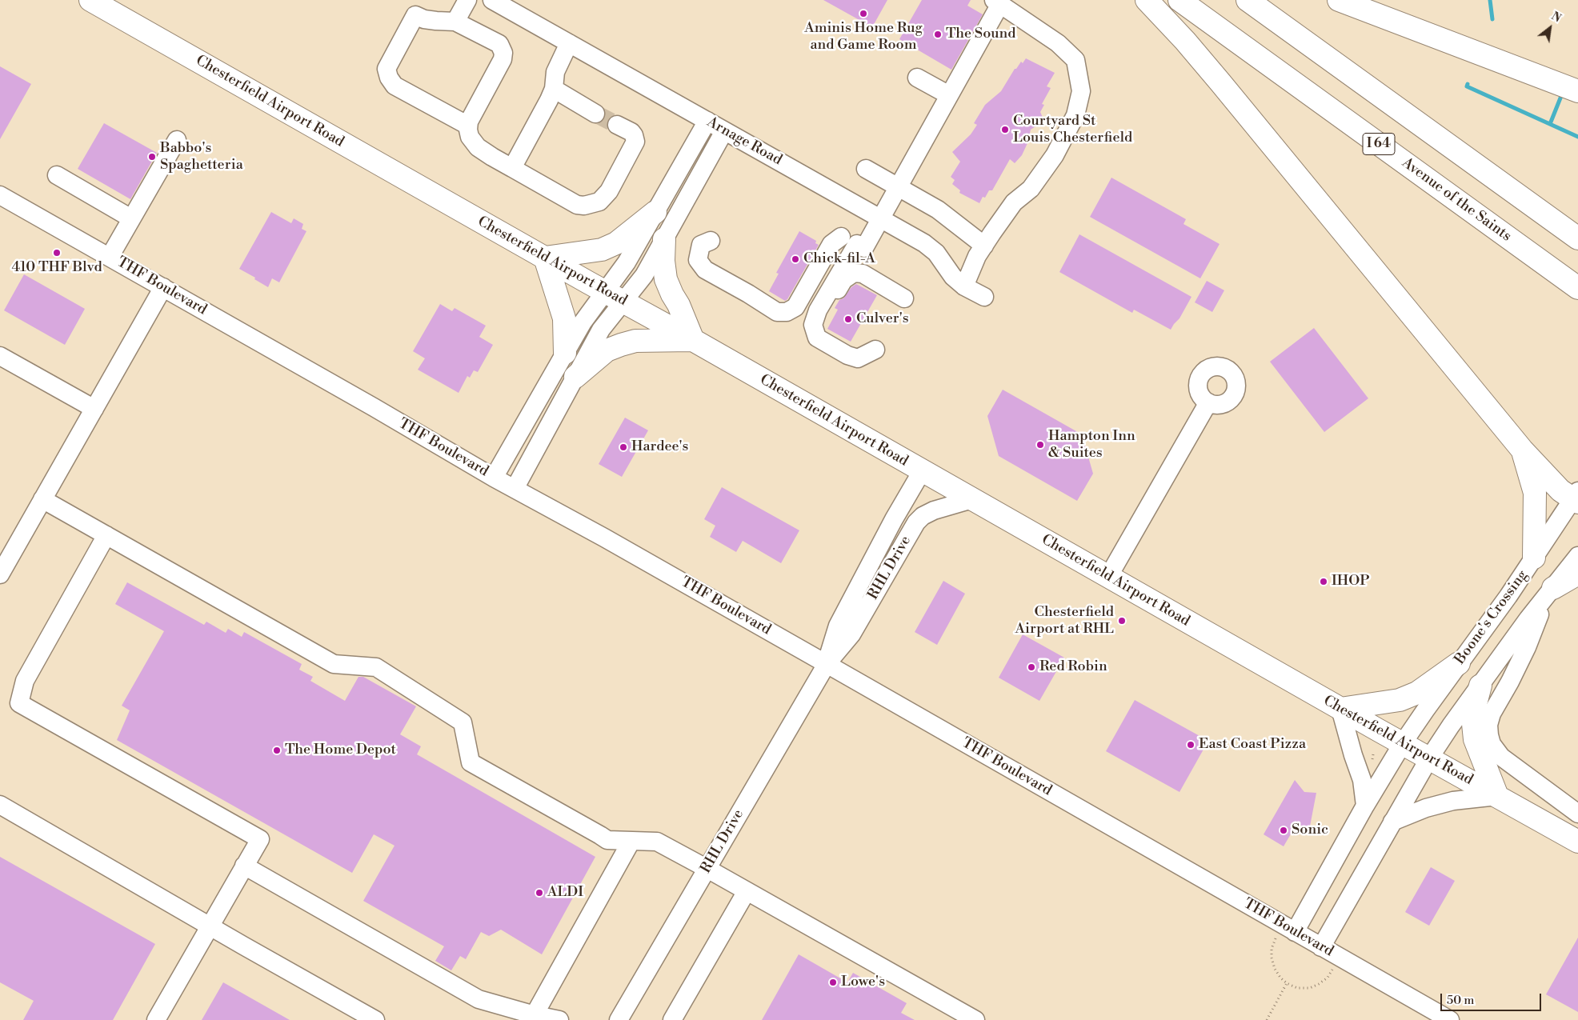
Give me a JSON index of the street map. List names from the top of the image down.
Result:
{
  "streets": {
    "main road": ["Chesterfield Airport Road", "I 64", "Avenue of the Saints"],
    "street": [
      "Arnage Road",
      "THF Boulevard",
      "RHL Drive",
      "Boone's Crossing"
    ]
  },
  "crossings": [
    ["Chesterfield Airport Road", "RHL Drive"],
    ["Chesterfield Airport Road", "Boone's Crossing"],
    ["THF Boulevard", "RHL Drive"],
    ["THF Boulevard", "Boone's Crossing"]
  ],
  "places": [
    "Aminis Home Rug and Game Room",
    "The Sound",
    "Courtyard St Louis Chesterfield",
    "Babbo's Spaghetteria",
    "410 THF Blvd",
    "Chick-fil-A",
    "Culver's",
    "Hampton Inn & Suites",
    "Hardee's",
    "IHOP",
    "Chesterfield Airport at RHL",
    "Red Robin",
    "East Coast Pizza",
    "The Home Depot",
    "Sonic",
    "ALDI",
    "Lowe's"
  ],
  "scale_bar": "50 m",
  "north": "top right"
}
